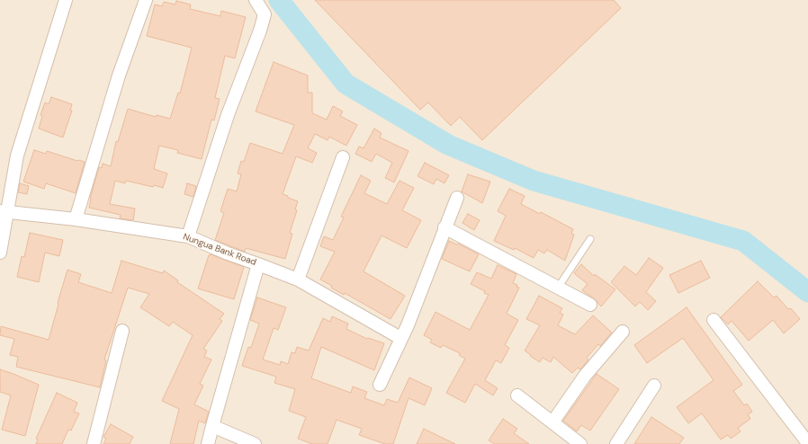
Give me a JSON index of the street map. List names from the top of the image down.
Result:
{
  "streets": {
    "street": ["Nungua Bank Road"]
  }
}
